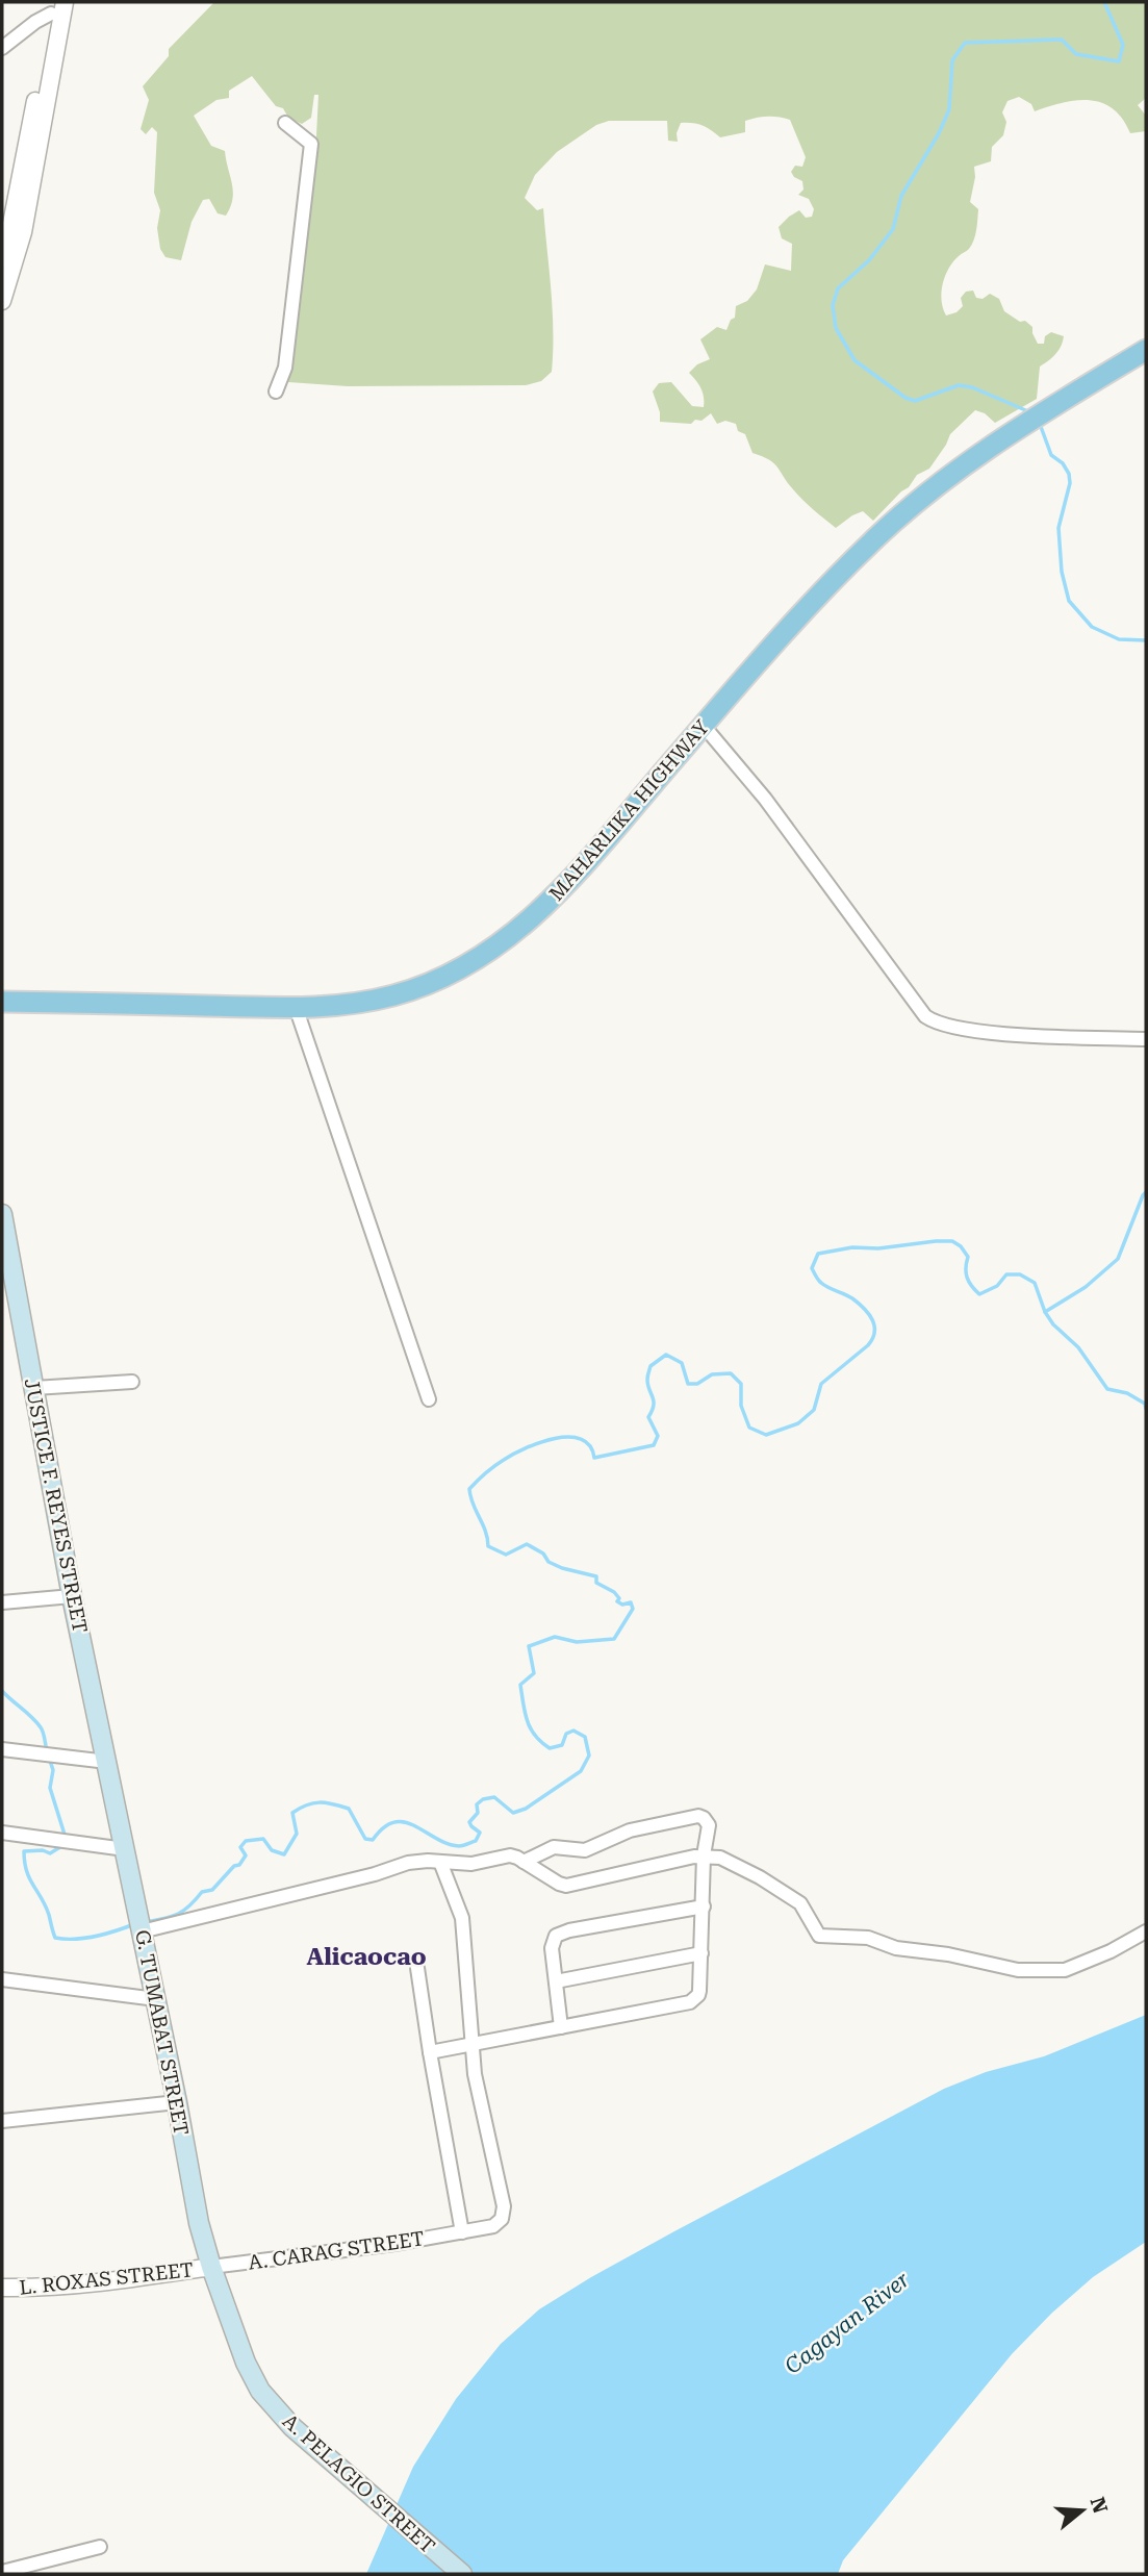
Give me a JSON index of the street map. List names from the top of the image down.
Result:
{
  "streets": {
    "main road": [
      "MAHARLIKA HIGHWAY",
      "JUSTICE F. REYES STREET",
      "G. TUMABAT STREET",
      "A. PELAGIO STREET"
    ],
    "street": ["A. CARAG STREET", "L. ROXAS STREET"]
  },
  "crossings": [
    ["JUSTICE F. REYES STREET", "G. TUMABAT STREET"],
    ["G. TUMABAT STREET", "A. CARAG STREET"],
    ["G. TUMABAT STREET", "L. ROXAS STREET"],
    ["G. TUMABAT STREET", "A. PELAGIO STREET"],
    ["A. CARAG STREET", "L. ROXAS STREET"],
    ["A. CARAG STREET", "A. PELAGIO STREET"],
    ["L. ROXAS STREET", "A. PELAGIO STREET"]
  ],
  "districts": ["Alicaocao"],
  "water": ["Cagayan River"],
  "north": "right"
}
